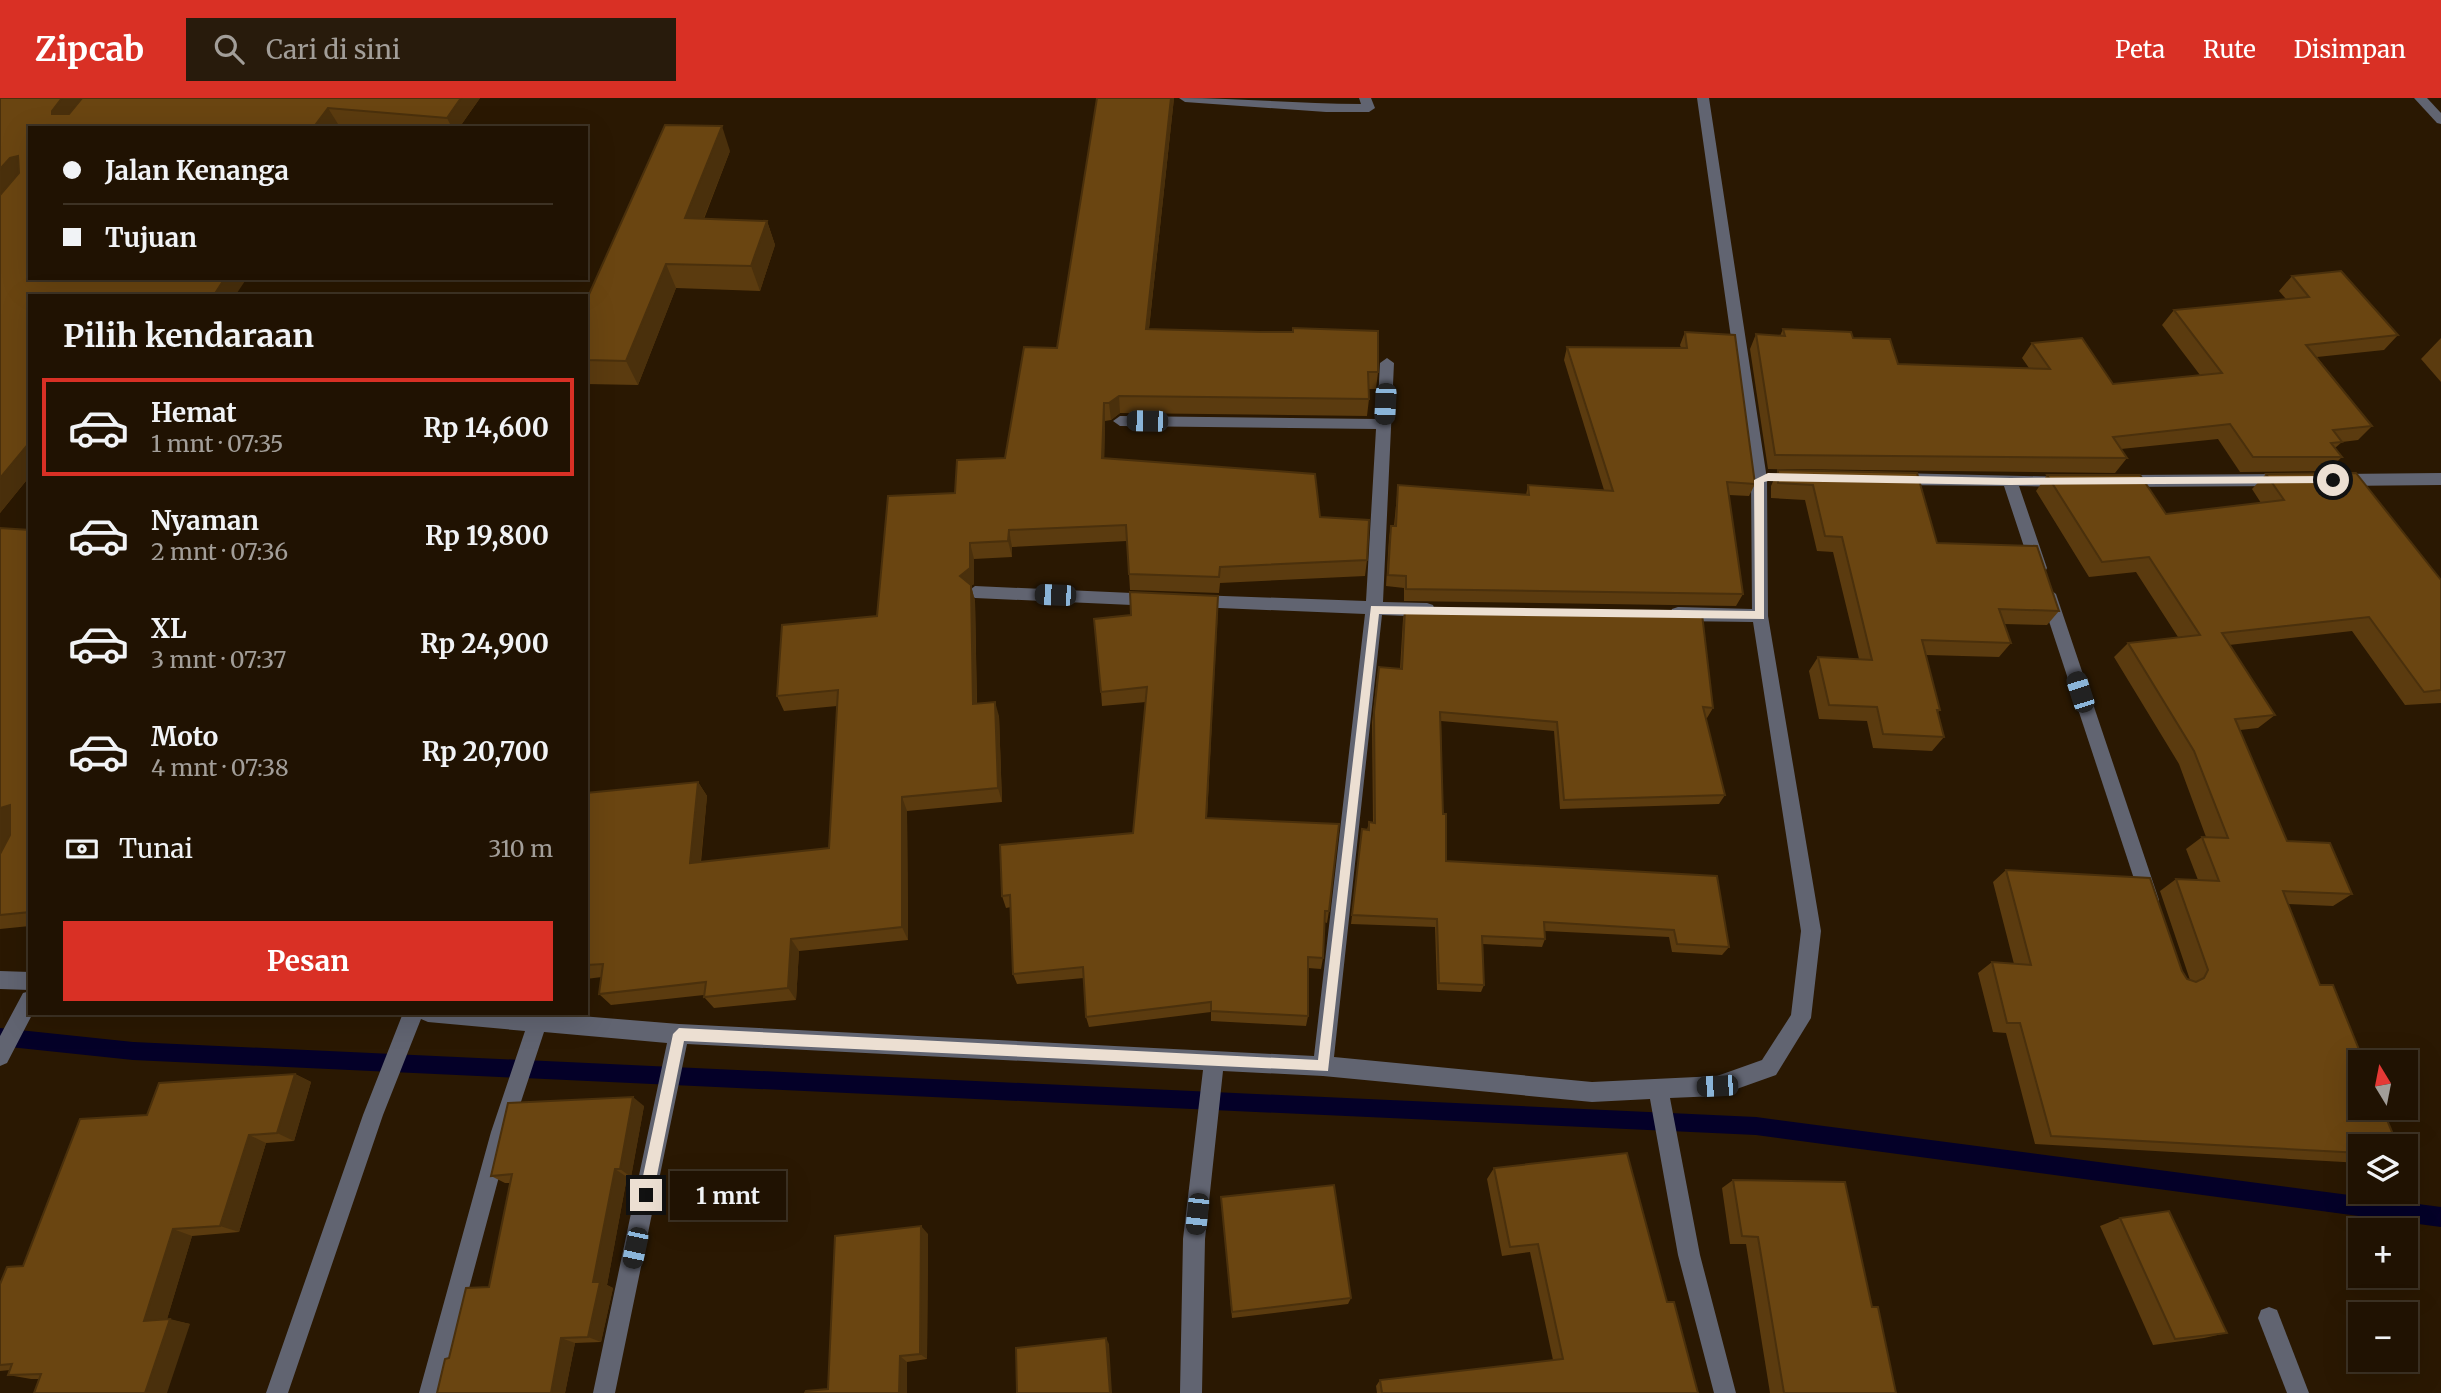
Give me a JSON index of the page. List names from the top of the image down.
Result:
{
  "north": "top",
  "page": {
    "header": "Zipcab",
    "search": "Cari di sini",
    "nav": ["Peta", "Rute", "Disimpan"],
    "banner": ["Jalan Kenanga", "Tujuan"],
    "heading": "Pilih kendaraan",
    "list": [
      {
        "name": "Hemat",
        "note": "1 mnt · 07:35",
        "value": "Rp 14,600"
      },
      {
        "name": "Nyaman",
        "note": "2 mnt · 07:36",
        "value": "Rp 19,800"
      },
      {
        "name": "XL",
        "note": "3 mnt · 07:37",
        "value": "Rp 24,900"
      },
      {
        "name": "Moto",
        "note": "4 mnt · 07:38",
        "value": "Rp 20,700"
      }
    ],
    "pay": ["Tunai", "310 m"],
    "buttons": "Pesan",
    "map_buttons": ["+", "−"],
    "bubble": "1 mnt"
  }
}
